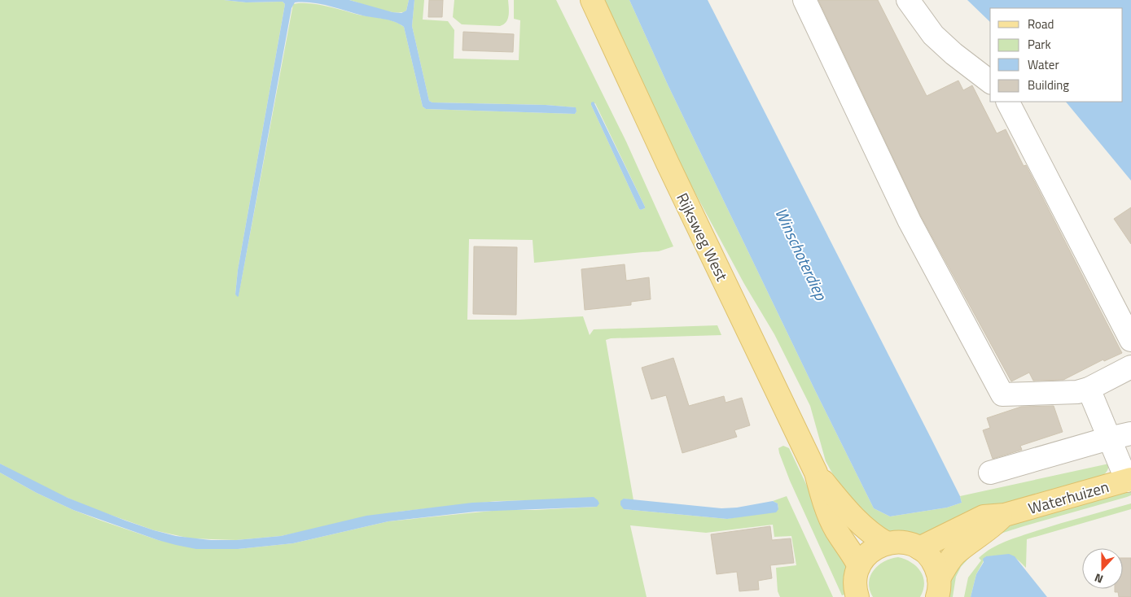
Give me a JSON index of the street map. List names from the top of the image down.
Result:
{
  "streets": {
    "main road": ["Rijksweg West", "Waterhuizen"]
  },
  "water": ["Winschoterdiep"],
  "legend": [
    "Road",
    "Park",
    "Water",
    "Building"
  ],
  "north": "bottom"
}
